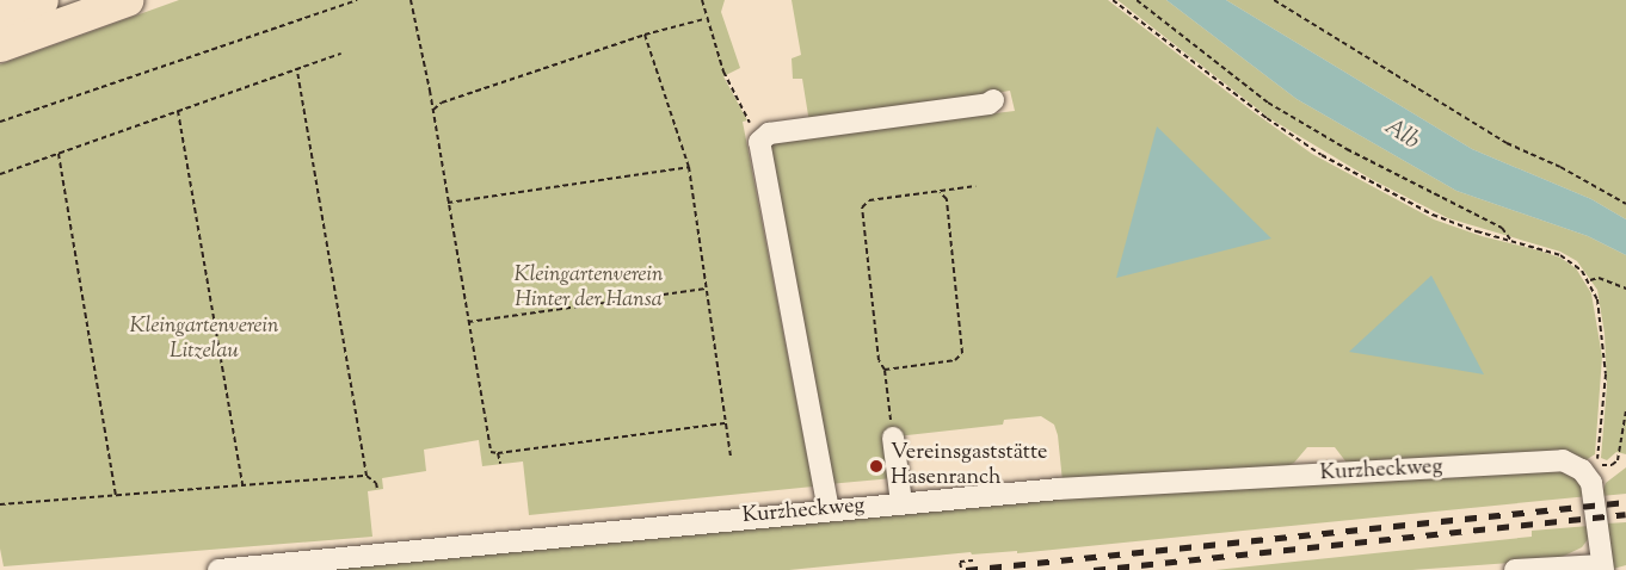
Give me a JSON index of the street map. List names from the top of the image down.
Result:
{
  "streets": {
    "street": ["Kurzheckweg"]
  },
  "water": ["Alb"],
  "parks": ["Kleingartenverein Hinter der Hansa", "Kleingartenverein Litzelau"],
  "places": ["Vereinsgaststätte Hasenranch"]
}
